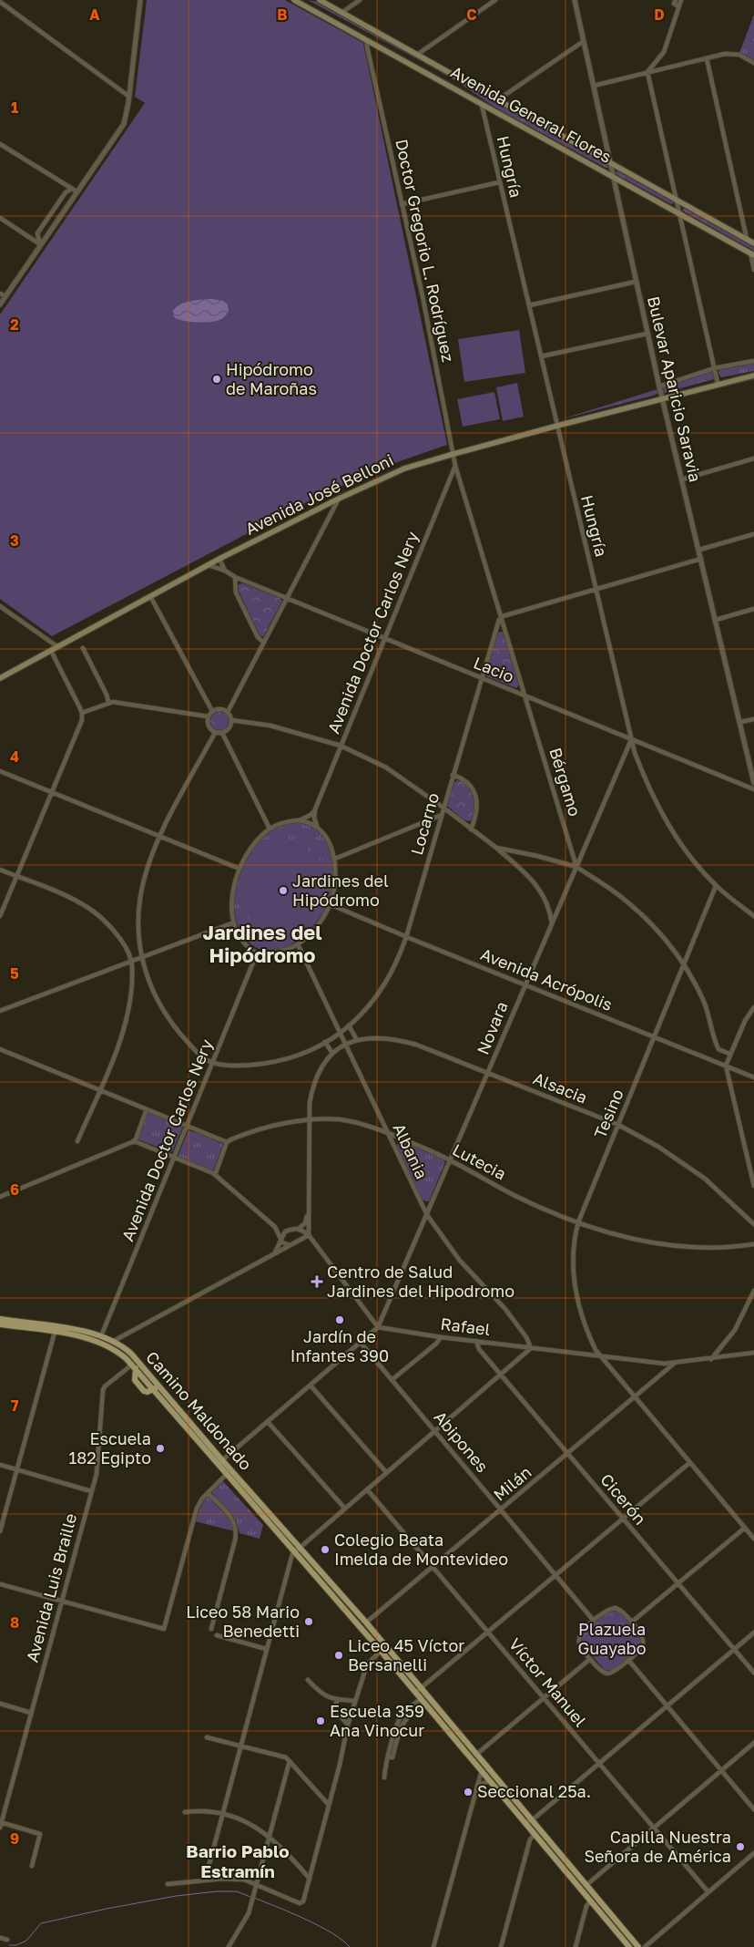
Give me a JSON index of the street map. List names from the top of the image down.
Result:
{
  "streets": {
    "main road": ["Avenida General Flores", "Avenida José Belloni", "Camino Maldonado"],
    "street": [
      "Hungría",
      "Doctor Gregorio L. Rodríguez",
      "Bulevar Aparicio Saravia",
      "Avenida Doctor Carlos Nery",
      "Lacio",
      "Bérgamo",
      "Locarno",
      "Avenida Acrópolis",
      "Novara",
      "Alsacia",
      "Tesino",
      "Albania",
      "Lutecia",
      "Rafael",
      "Abipones",
      "Milán",
      "Cicerón",
      "Avenida Luis Braille",
      "Víctor Manuel"
    ]
  },
  "crossings": [
    ["Avenida General Flores", "Hungría"],
    ["Avenida General Flores", "Doctor Gregorio L. Rodríguez"],
    ["Avenida General Flores", "Bulevar Aparicio Saravia"],
    ["Hungría", "Avenida José Belloni"],
    ["Hungría", "Lacio"],
    ["Hungría", "Novara"],
    ["Hungría", "Tesino"],
    ["Doctor Gregorio L. Rodríguez", "Avenida José Belloni"],
    ["Doctor Gregorio L. Rodríguez", "Avenida Doctor Carlos Nery"],
    ["Doctor Gregorio L. Rodríguez", "Bérgamo"],
    ["Bulevar Aparicio Saravia", "Avenida José Belloni"],
    ["Avenida José Belloni", "Lacio"],
    ["Avenida Doctor Carlos Nery", "Lacio"],
    ["Avenida Doctor Carlos Nery", "Bérgamo"],
    ["Avenida Doctor Carlos Nery", "Avenida Acrópolis"],
    ["Avenida Doctor Carlos Nery", "Albania"],
    ["Avenida Doctor Carlos Nery", "Camino Maldonado"],
    ["Lacio", "Bérgamo"],
    ["Lacio", "Locarno"],
    ["Lacio", "Novara"],
    ["Bérgamo", "Locarno"],
    ["Bérgamo", "Novara"],
    ["Locarno", "Avenida Acrópolis"],
    ["Locarno", "Albania"],
    ["Avenida Acrópolis", "Novara"],
    ["Avenida Acrópolis", "Tesino"],
    ["Avenida Acrópolis", "Albania"],
    ["Novara", "Alsacia"],
    ["Novara", "Albania"],
    ["Novara", "Lutecia"],
    ["Novara", "Rafael"],
    ["Alsacia", "Tesino"],
    ["Alsacia", "Albania"],
    ["Tesino", "Lutecia"],
    ["Tesino", "Rafael"],
    ["Tesino", "Milán"],
    ["Albania", "Lutecia"],
    ["Albania", "Rafael"],
    ["Rafael", "Milán"],
    ["Rafael", "Cicerón"],
    ["Camino Maldonado", "Milán"],
    ["Camino Maldonado", "Avenida Luis Braille"],
    ["Abipones", "Milán"],
    ["Milán", "Cicerón"],
    ["Milán", "Víctor Manuel"]
  ],
  "districts": ["Jardines del Hipódromo", "Barrio Pablo Estramín"],
  "parks": ["Plazuela Guayabo"],
  "places": {
    "other": [
      "Hipódromo de Maroñas",
      "Jardines del Hipódromo",
      "Jardín de Infantes 390",
      "Escuela 182 Egipto",
      "Colegio Beata Imelda de Montevideo",
      "Liceo 58 Mario Benedetti",
      "Liceo 45 Víctor Bersanelli",
      "Escuela 359 Ana Vinocur",
      "Seccional 25a.",
      "Capilla Nuestra Señora de América"
    ],
    "health": ["Centro de Salud Jardines del Hipodromo"]
  },
  "grid": {
    "columns": [
      "A",
      "B",
      "C",
      "D"
    ],
    "rows": [
      "1",
      "2",
      "3",
      "4",
      "5",
      "6",
      "7",
      "8",
      "9"
    ]
  }
}
